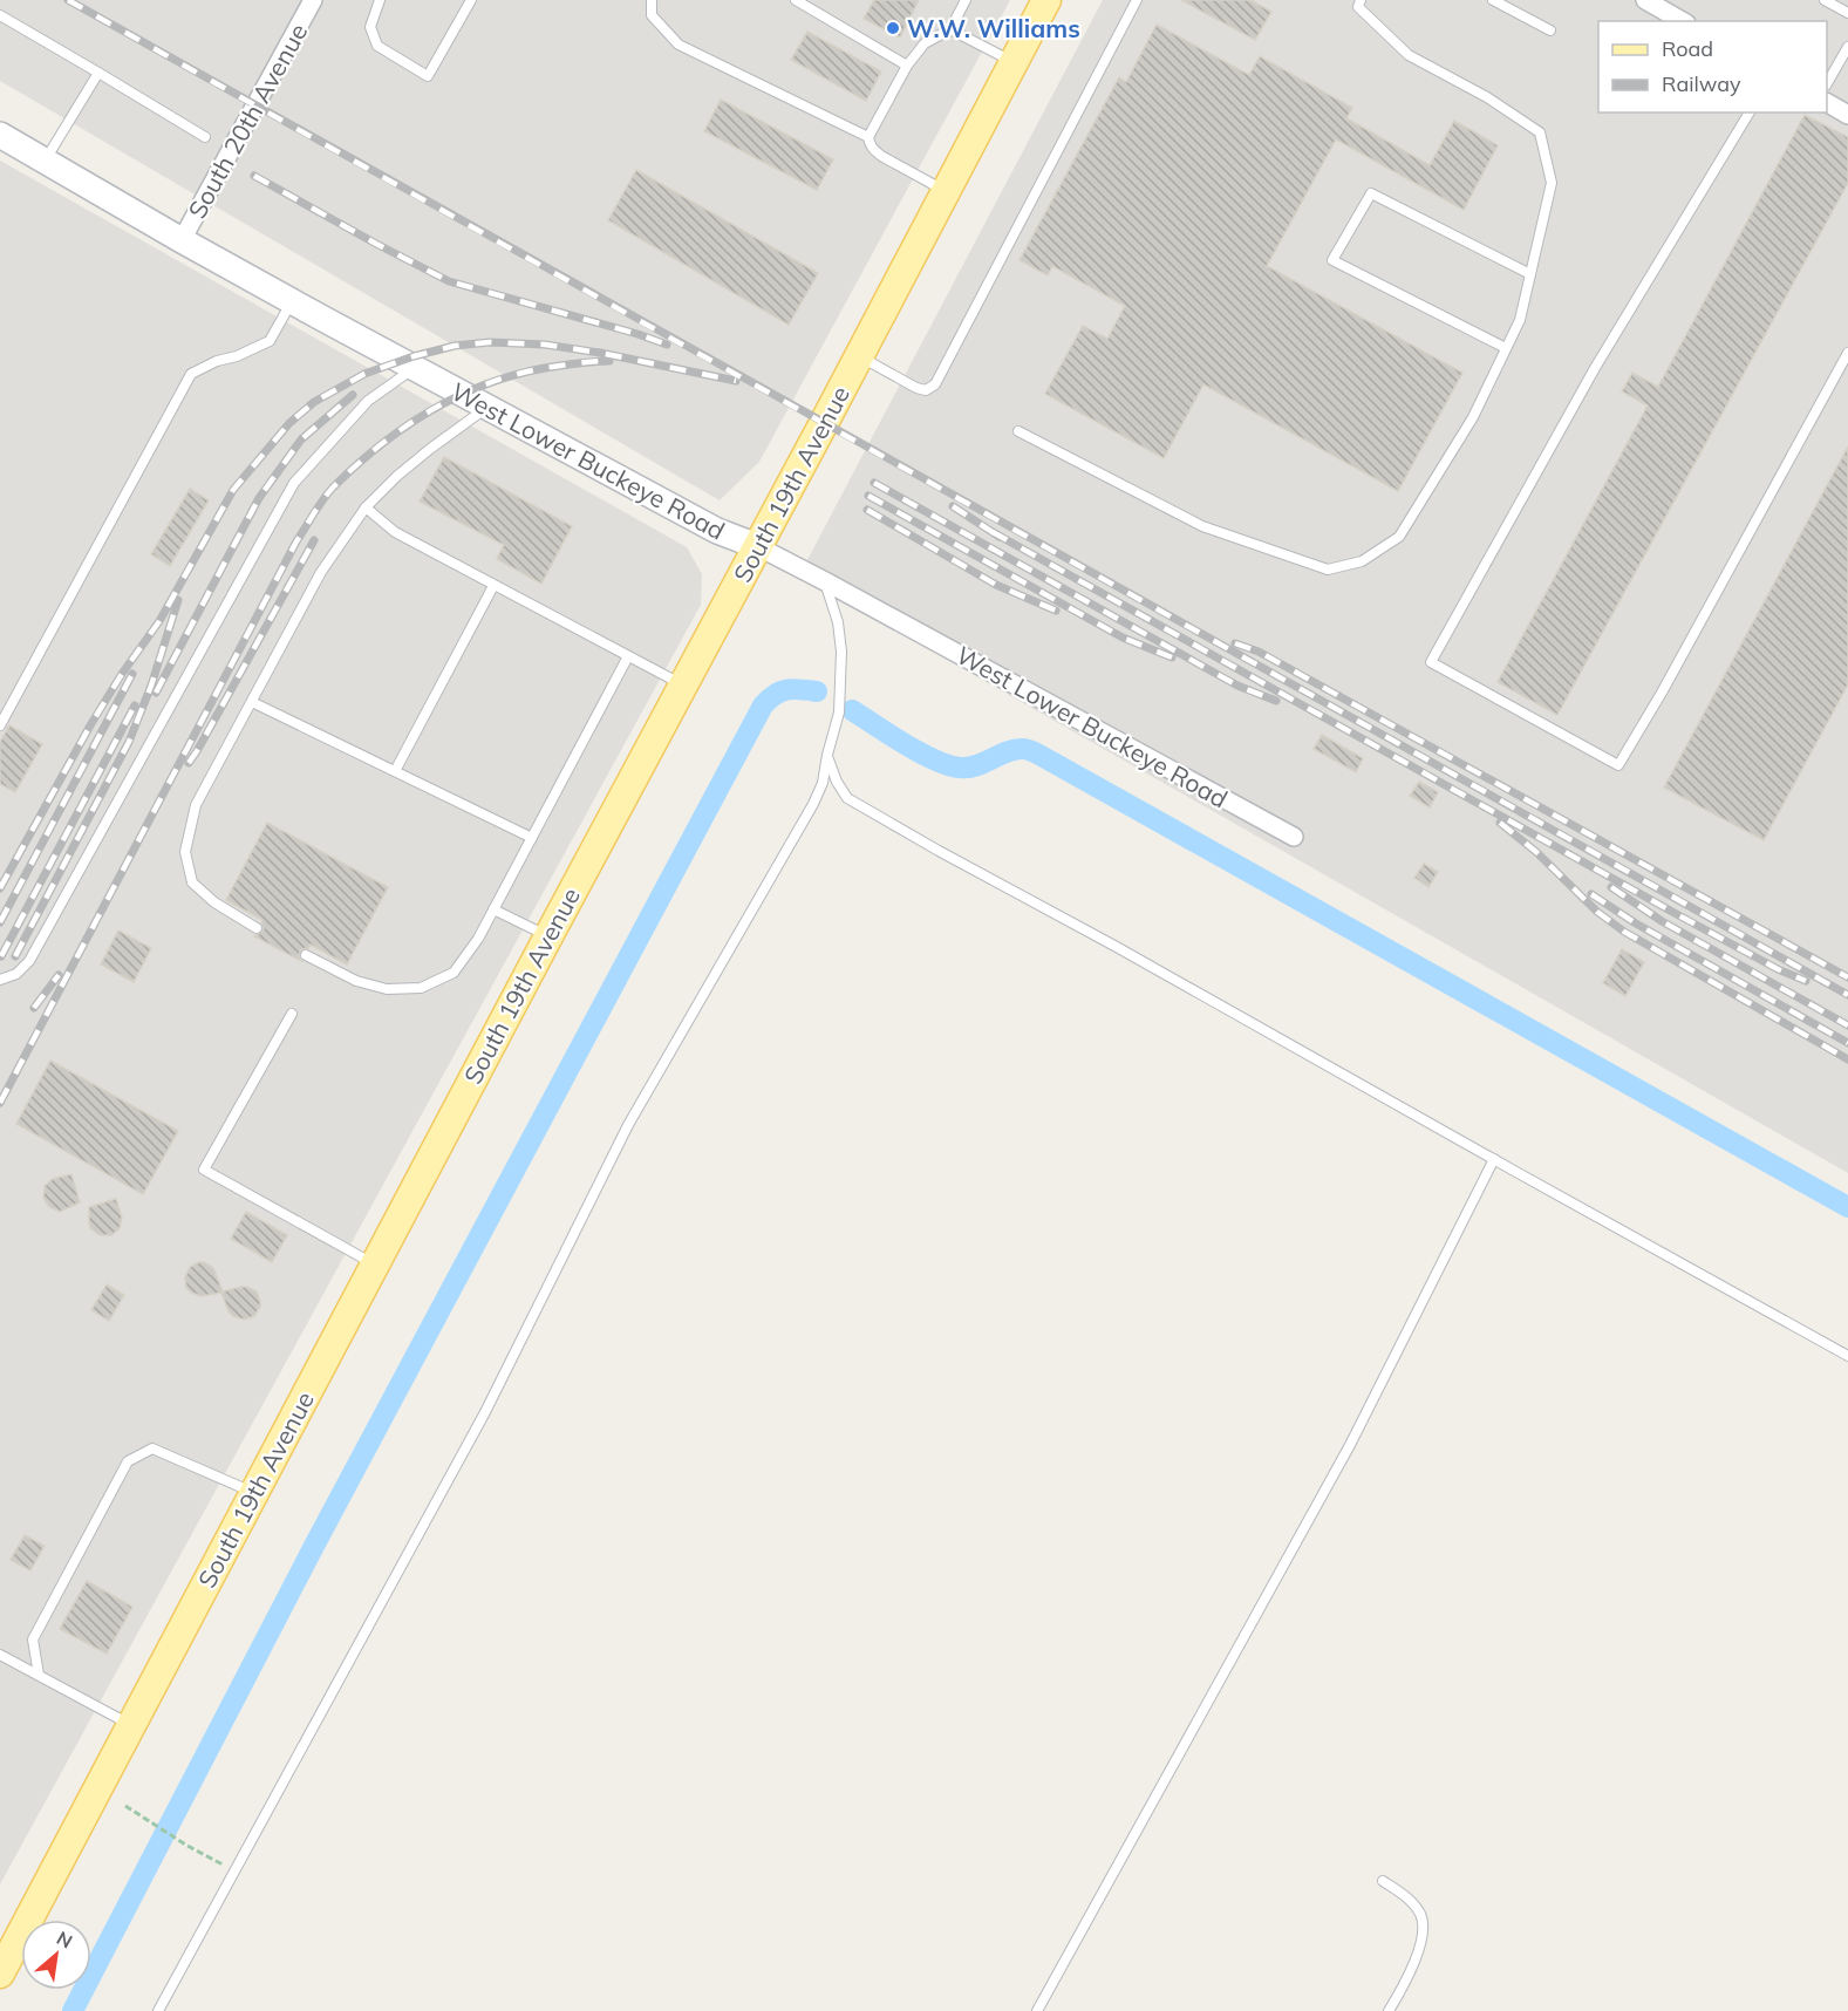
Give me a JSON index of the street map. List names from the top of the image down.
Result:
{
  "streets": {
    "main road": ["West Lower Buckeye Road", "South 19th Avenue"],
    "street": ["South 20th Avenue"]
  },
  "crossings": [
    ["South 20th Avenue", "West Lower Buckeye Road"],
    ["West Lower Buckeye Road", "South 19th Avenue"]
  ],
  "places": ["W.W. Williams"],
  "legend": ["Road", "Railway"],
  "north": "top right"
}
